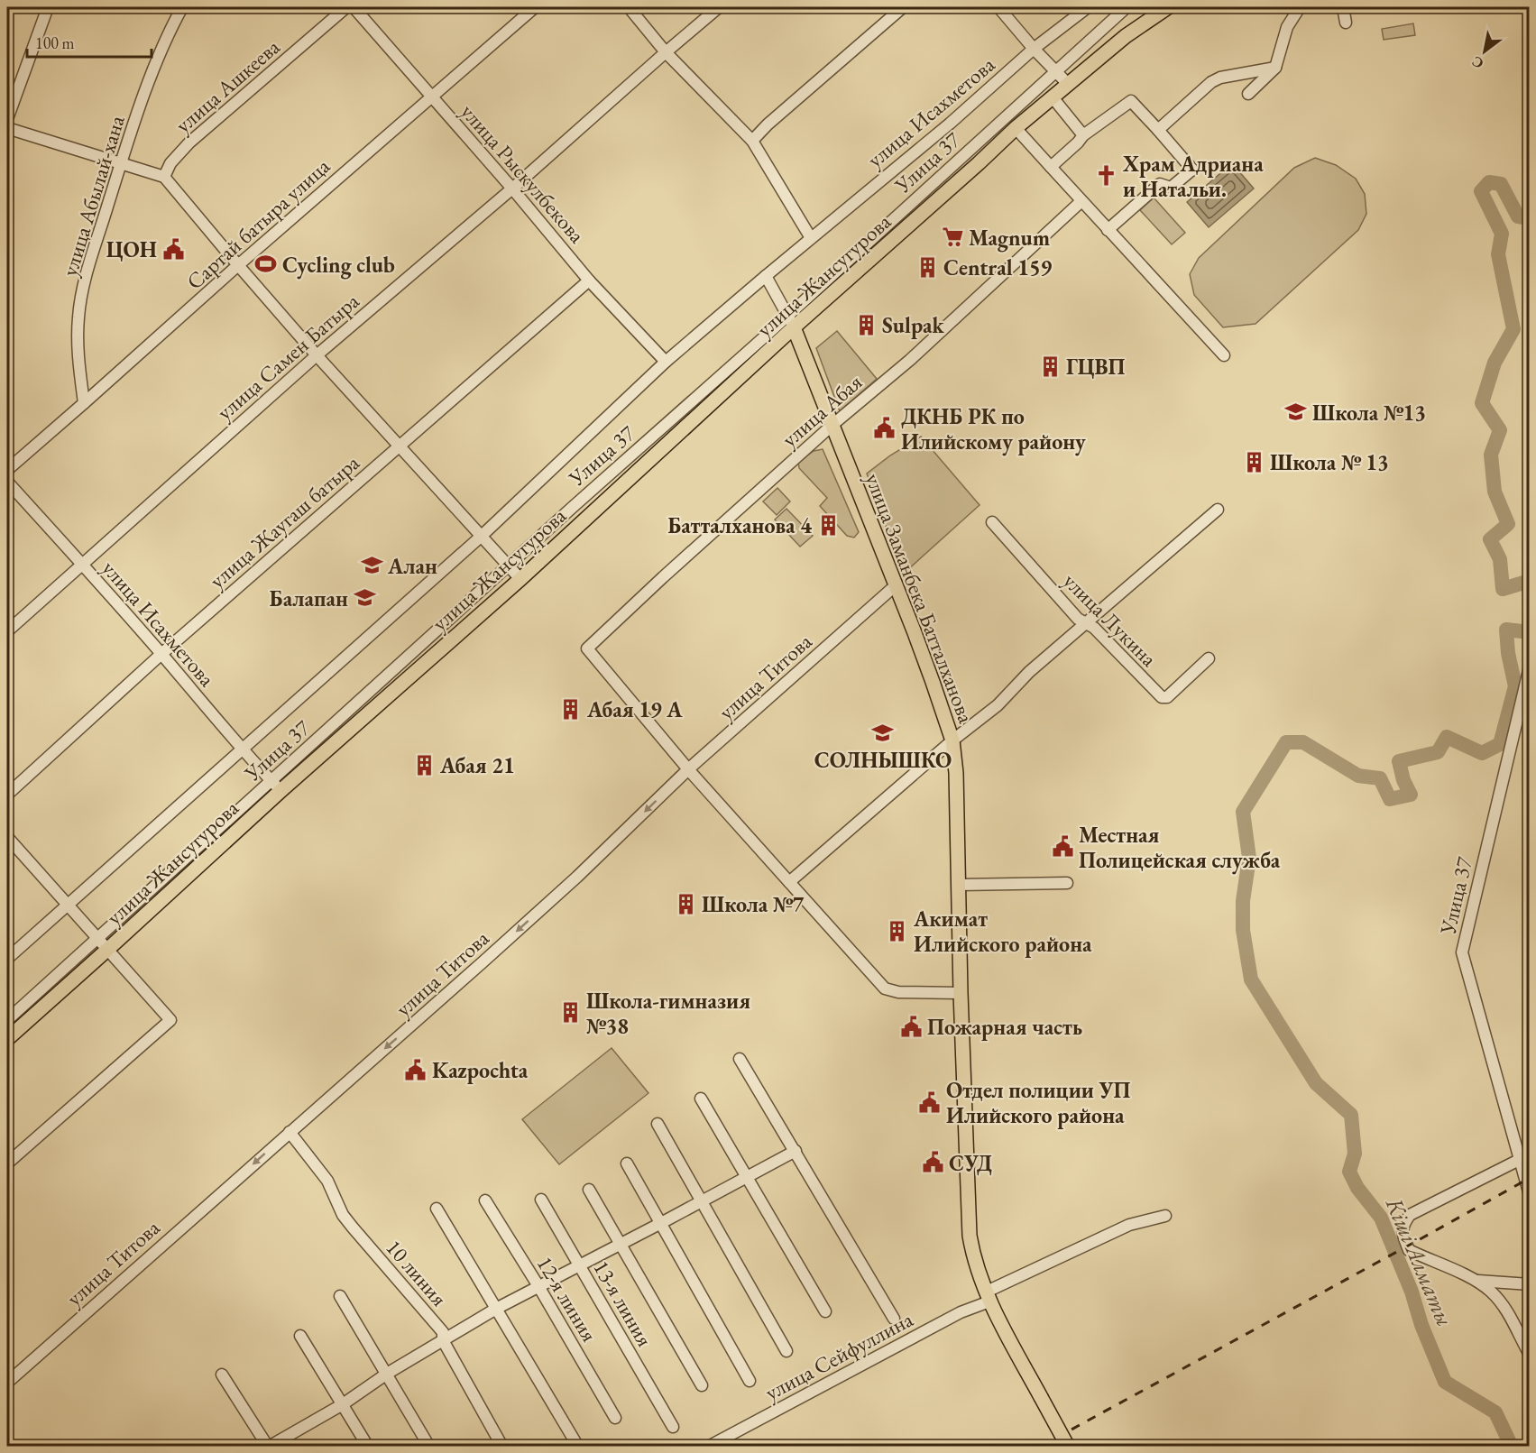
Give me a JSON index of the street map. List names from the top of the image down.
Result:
{
  "streets": {
    "main road": ["улица Жансугурова", "улица Заманбека Батталханова"],
    "street": [
      "улица Ашкеева",
      "улица Исахметова",
      "Улица 37",
      "улица Рыскулбекова",
      "улица Абылай-хана",
      "Сартай батыра улица",
      "улица Самен Батыра",
      "улица Абая",
      "улица Жаугаш батыра",
      "улица Лукина",
      "улица Титова",
      "10 линия",
      "12-я линия",
      "13-я линия",
      "улица Сейфуллина"
    ]
  },
  "crossings": [
    ["улица Исахметова", "улица Рыскулбекова"],
    ["улица Исахметова", "улица Жансугурова"],
    ["улица Исахметова", "улица Самен Батыра"],
    ["улица Исахметова", "улица Жаугаш батыра"],
    ["улица Рыскулбекова", "Сартай батыра улица"],
    ["улица Рыскулбекова", "улица Самен Батыра"],
    ["улица Рыскулбекова", "улица Жаугаш батыра"],
    ["улица Абылай-хана", "Сартай батыра улица"],
    ["улица Жансугурова", "улица Заманбека Батталханова"],
    ["улица Абая", "улица Заманбека Батталханова"],
    ["улица Абая", "улица Титова"],
    ["улица Заманбека Батталханова", "улица Титова"],
    ["улица Заманбека Батталханова", "улица Сейфуллина"],
    ["улица Титова", "10 линия"]
  ],
  "one_way": ["улица Титова"],
  "water": ["Кіші Алматы"],
  "places": {
    "church": ["Храм Адриана и Натальи."],
    "supermarket": ["Magnum"],
    "public building": [
      "ЦОН",
      "ДКНБ РК по Илийскому району",
      "Местная Полицейская служба",
      "Пожарная часть",
      "Kazpochta",
      "Отдел полиции УП Илийского района",
      "СУД"
    ],
    "sports": ["Cycling club"],
    "building": [
      "Central 159",
      "Sulpak",
      "ГЦВП",
      "Школа № 13",
      "Батталханова 4",
      "Абая 19 А",
      "Абая 21",
      "Школа №7",
      "Акимат Илийского района",
      "Школа-гимназия №38"
    ],
    "school or university": [
      "Школа №13",
      "Алан",
      "Балапан",
      "СОЛНЫШКО"
    ]
  },
  "scale_bar": "100 m",
  "north": "bottom left"
}
